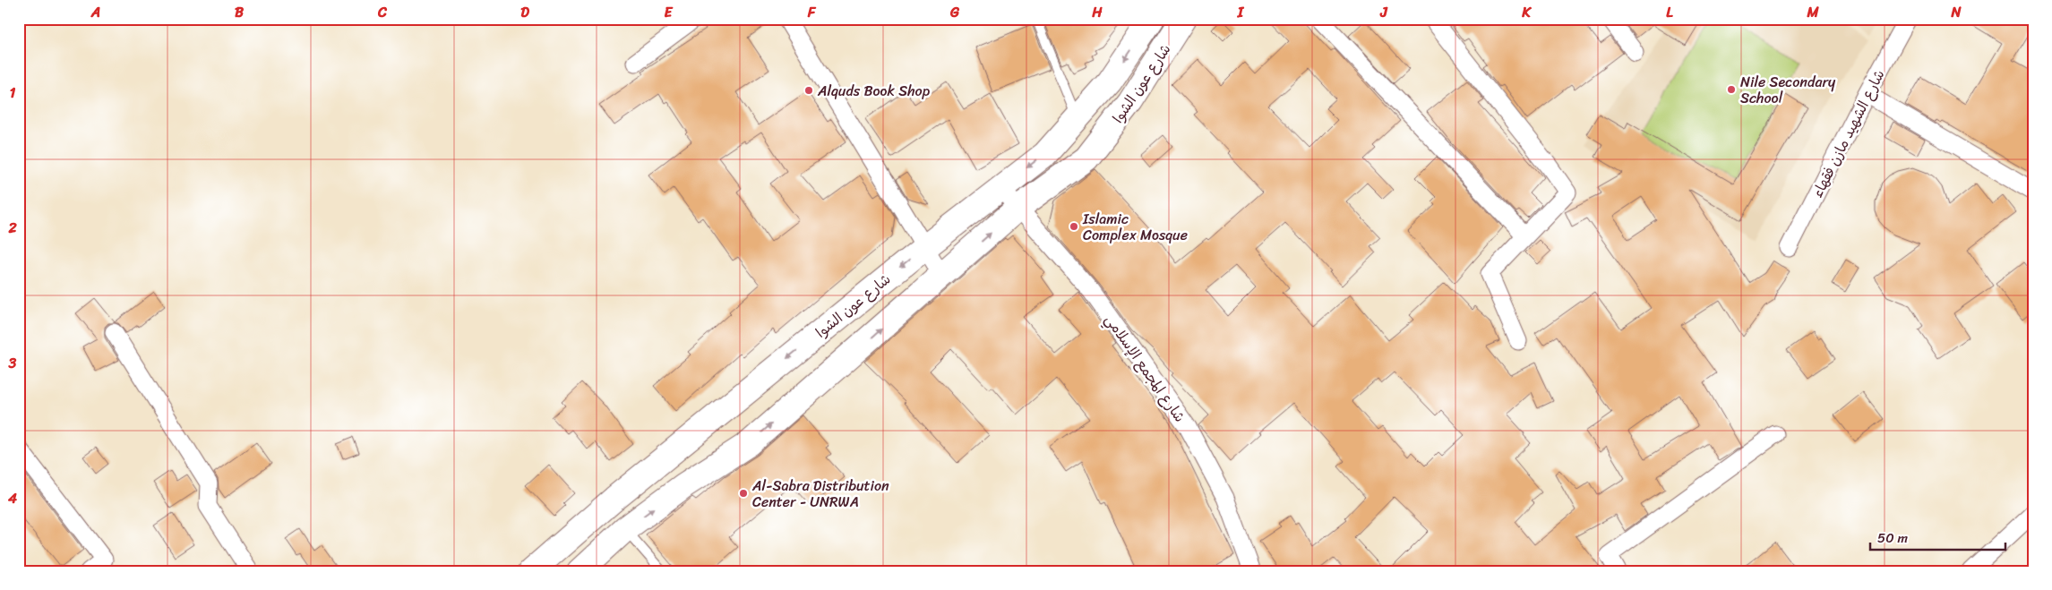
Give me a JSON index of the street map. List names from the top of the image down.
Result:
{
  "streets": {
    "main road": ["شارع عون الشوا"],
    "street": ["شارع الشهيد مازن فقهاء", "شارع المجمع الإسلامي"]
  },
  "crossings": [
    ["شارع عون الشوا", "شارع المجمع الإسلامي"]
  ],
  "places": [
    "Nile Secondary School",
    "Alquds Book Shop",
    "Islamic Complex Mosque",
    "Al-Sabra Distribution Center - UNRWA"
  ],
  "scale_bar": "50 m",
  "grid": {
    "columns": [
      "A",
      "B",
      "C",
      "D",
      "E",
      "F",
      "G",
      "H",
      "I",
      "J",
      "K",
      "L",
      "M",
      "N"
    ],
    "rows": [
      "1",
      "2",
      "3",
      "4"
    ]
  }
}
